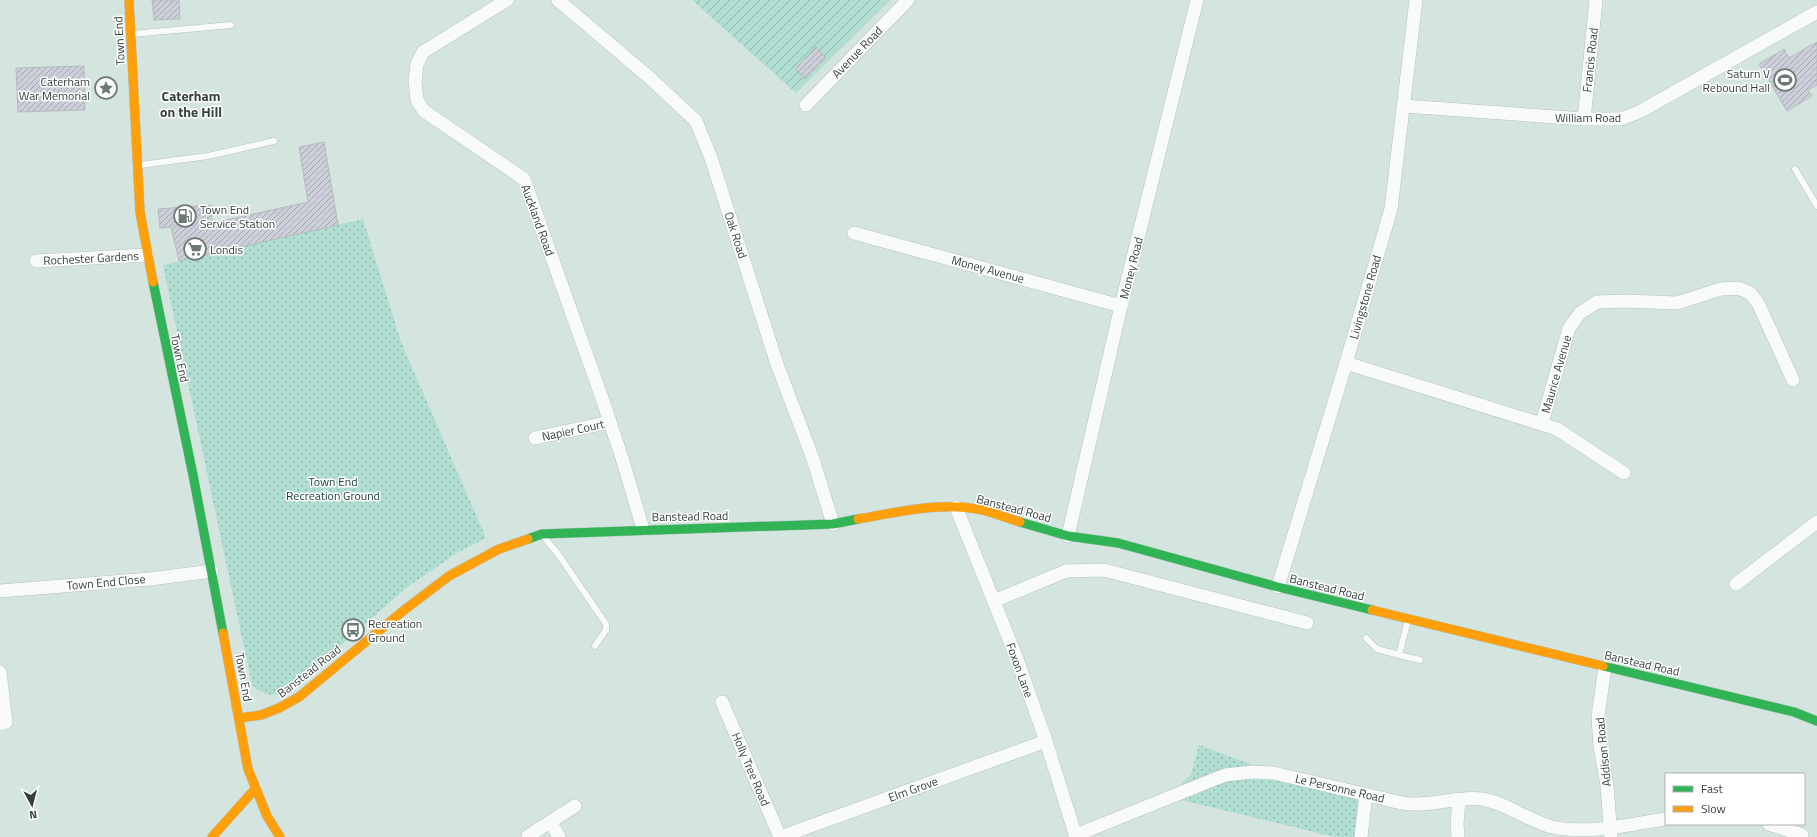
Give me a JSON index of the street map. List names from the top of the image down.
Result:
{
  "streets": {
    "main road": ["Town End", "Banstead Road"],
    "street": [
      "Avenue Road",
      "Francis Road",
      "William Road",
      "Auckland Road",
      "Oak Road",
      "Rochester Gardens",
      "Money Road",
      "Money Avenue",
      "Livingstone Road",
      "Maurice Avenue",
      "Napier Court",
      "Town End Close",
      "Foxon Lane",
      "Addison Road",
      "Holly Tree Road",
      "Le Personne Road",
      "Elm Grove"
    ]
  },
  "crossings": [
    ["Town End", "Rochester Gardens"],
    ["Town End", "Banstead Road"],
    ["Town End", "Town End Close"],
    ["Francis Road", "William Road"],
    ["William Road", "Livingstone Road"],
    ["Auckland Road", "Napier Court"],
    ["Auckland Road", "Banstead Road"],
    ["Oak Road", "Banstead Road"],
    ["Money Road", "Money Avenue"],
    ["Money Road", "Banstead Road"],
    ["Livingstone Road", "Maurice Avenue"],
    ["Livingstone Road", "Banstead Road"],
    ["Banstead Road", "Foxon Lane"],
    ["Banstead Road", "Addison Road"],
    ["Foxon Lane", "Le Personne Road"],
    ["Foxon Lane", "Elm Grove"],
    ["Addison Road", "Le Personne Road"],
    ["Holly Tree Road", "Elm Grove"]
  ],
  "districts": ["Caterham on the Hill"],
  "parks": ["Town End Recreation Ground"],
  "places": {
    "sports": ["Saturn V Rebound Hall"],
    "place": ["Caterham War Memorial"],
    "fuel station": ["Town End Service Station"],
    "supermarket": ["Londis"],
    "bus stop": ["Recreation Ground"]
  },
  "legend": ["Fast", "Slow"],
  "north": "bottom"
}
